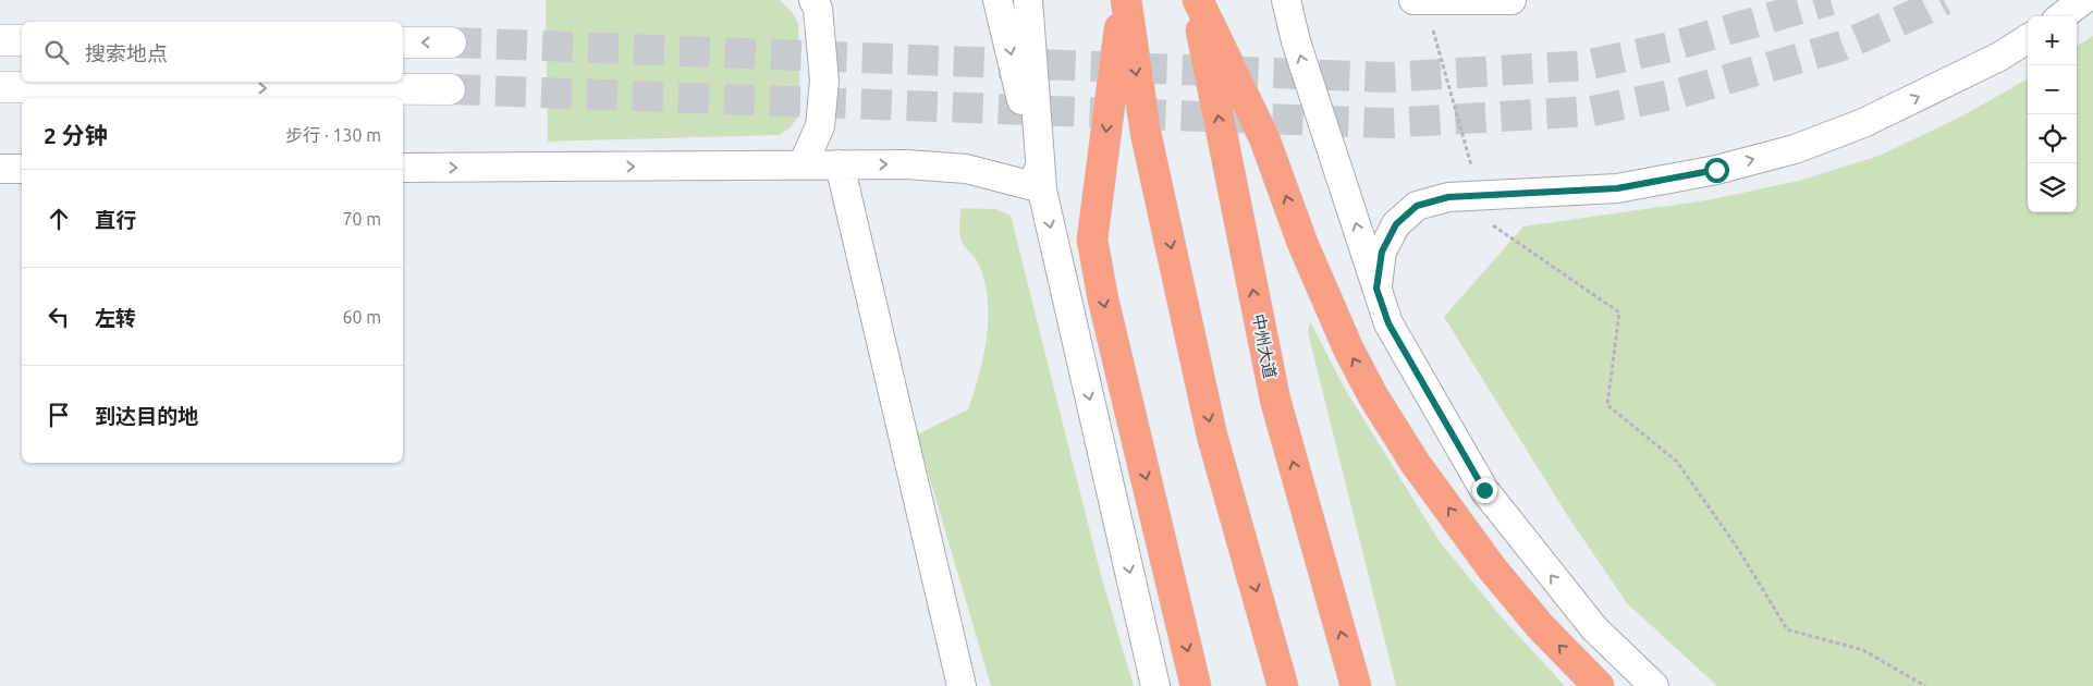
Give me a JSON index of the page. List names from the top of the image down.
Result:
{
  "streets": {
    "highway": ["中州大道"]
  },
  "page": {
    "map_buttons": ["+", "−"],
    "search": "搜索地点",
    "heading": ["2 分钟", "步行 · 130 m"],
    "list": [
      ["直行", "70 m"],
      ["左转", "60 m"],
      "到达目的地"
    ]
  }
}
